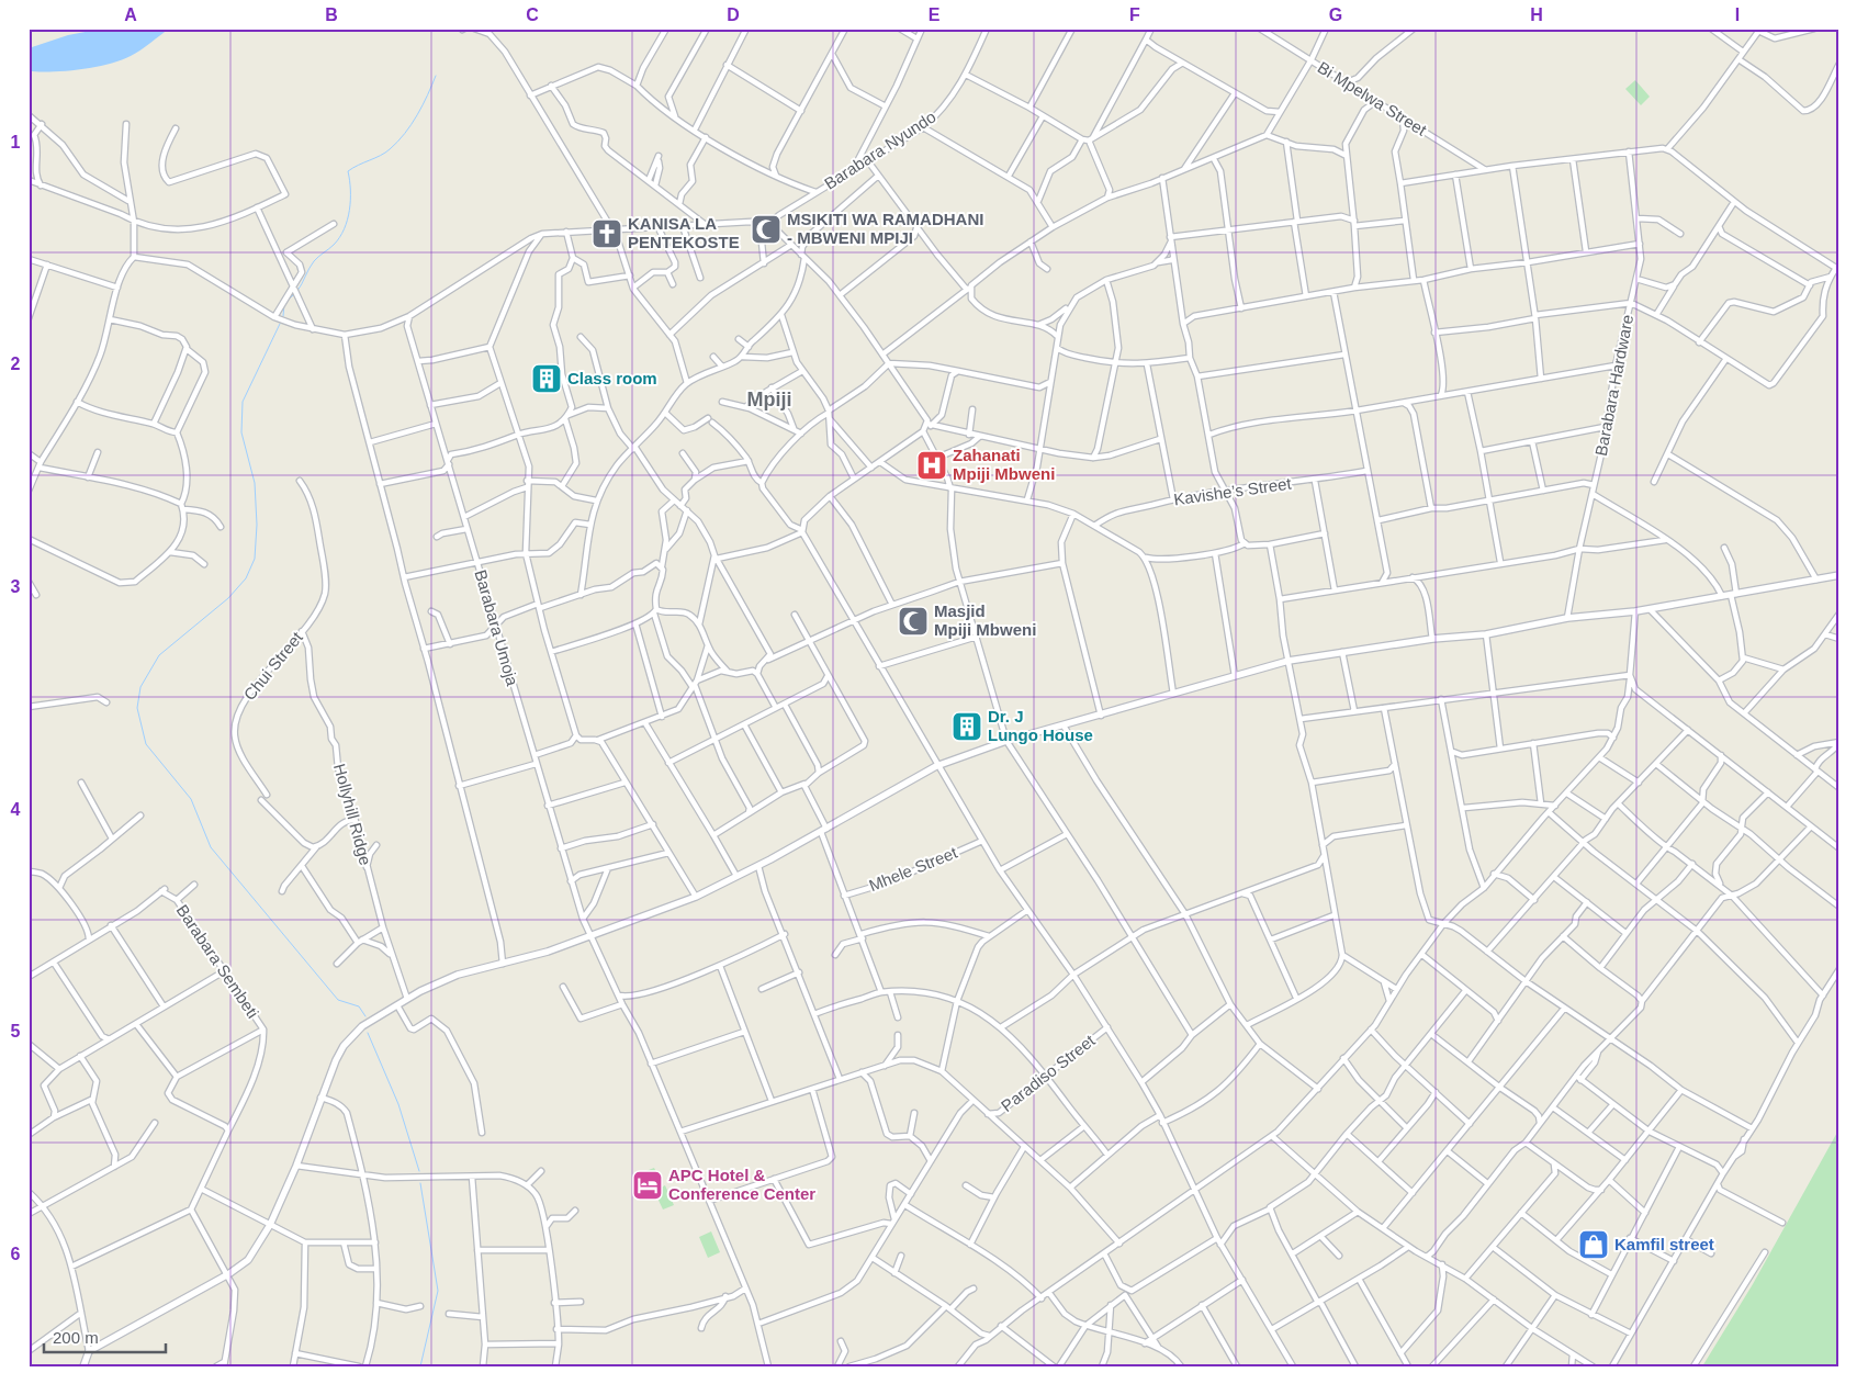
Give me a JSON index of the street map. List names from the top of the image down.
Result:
{
  "streets": {
    "street": [
      "Bi Mpelwa Street",
      "Barabara Nyundo",
      "Barabara Hardware",
      "Kavishe’s Street",
      "Barabara Umoja",
      "Chui Street",
      "Hollyhill Ridge",
      "Mhele Street",
      "Barabara Sembeti",
      "Paradiso Street"
    ]
  },
  "crossings": [
    ["Chui Street", "Hollyhill Ridge"]
  ],
  "districts": ["Mpiji"],
  "places": {
    "mosque": ["MSIKITI WA RAMADHANI - MBWENI MPIJI", "Masjid Mpiji Mbweni"],
    "church": ["KANISA LA PENTEKOSTE"],
    "building": ["Class room", "Dr. J Lungo House"],
    "hospital": ["Zahanati Mpiji Mbweni"],
    "hotel": ["APC Hotel & Conference Center"],
    "shop": ["Kamfil street"]
  },
  "scale_bar": "200 m",
  "grid": {
    "columns": [
      "A",
      "B",
      "C",
      "D",
      "E",
      "F",
      "G",
      "H",
      "I"
    ],
    "rows": [
      "1",
      "2",
      "3",
      "4",
      "5",
      "6"
    ]
  }
}
